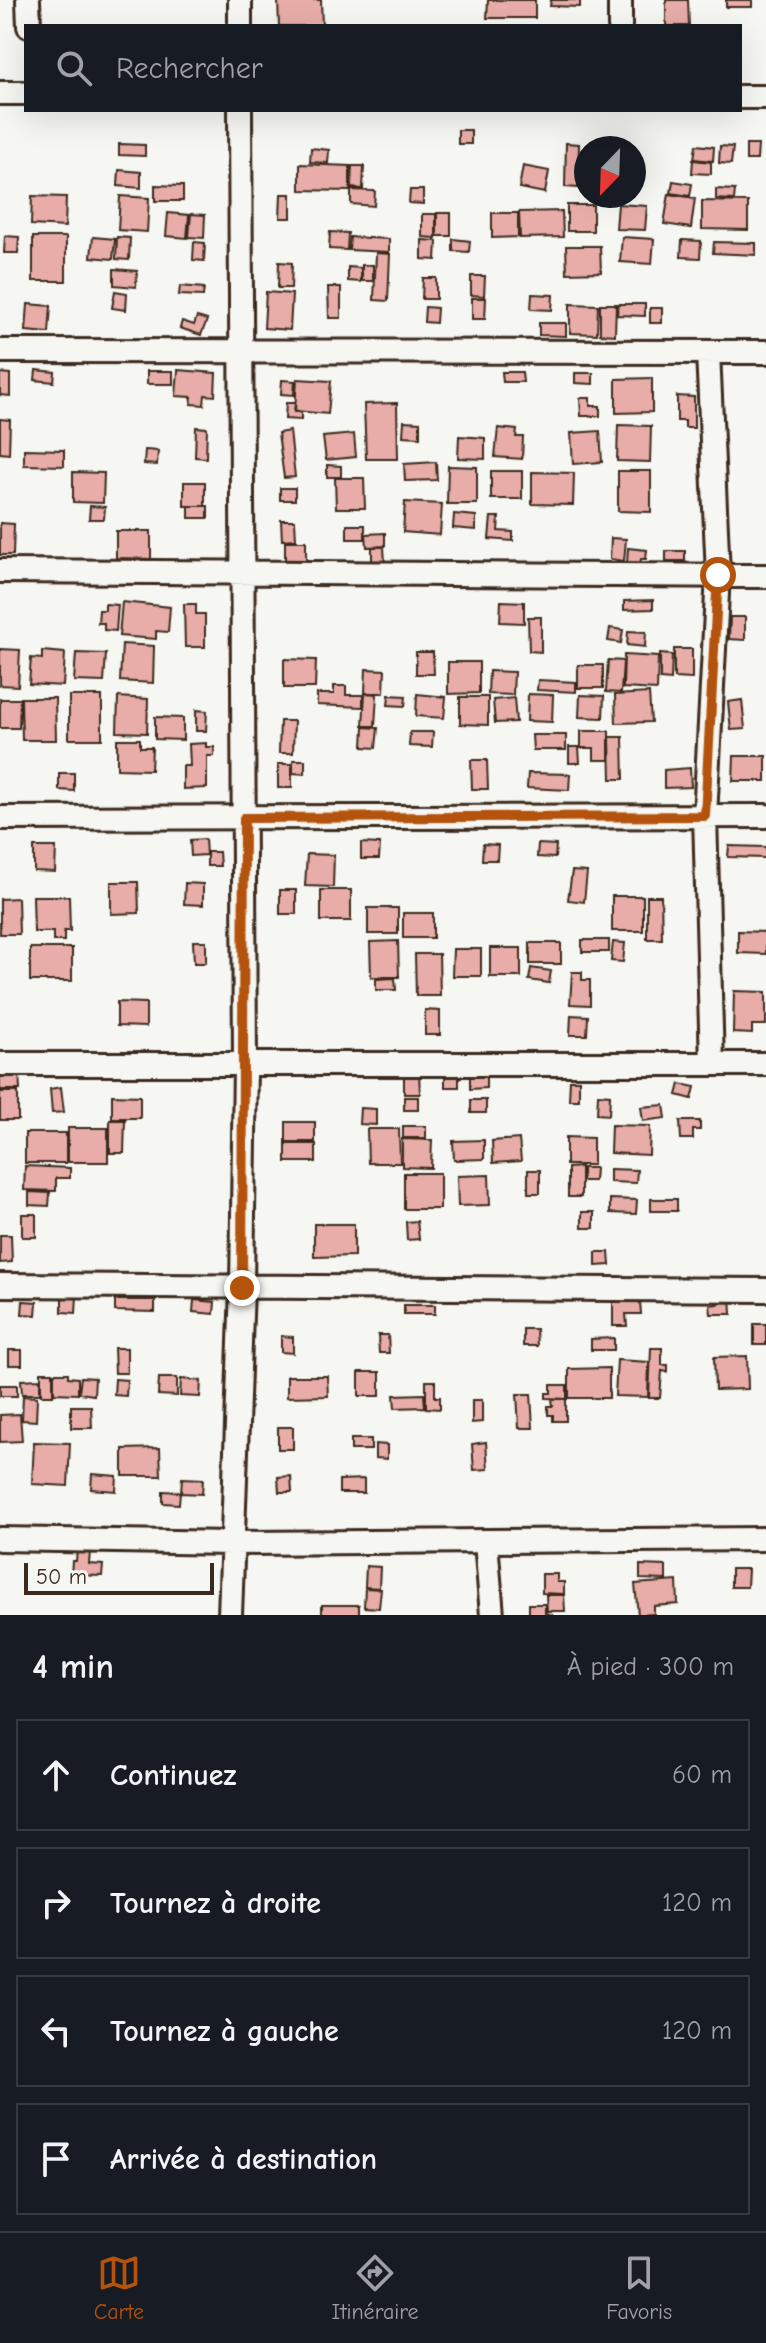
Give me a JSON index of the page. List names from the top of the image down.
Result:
{
  "scale_bar": "50 m",
  "north": "bottom left",
  "page": {
    "search": "Rechercher",
    "scale": "50 m",
    "heading": ["4 min", "À pied · 300 m"],
    "list": [
      ["Continuez", "60 m"],
      ["Tournez à droite", "120 m"],
      ["Tournez à gauche", "120 m"],
      "Arrivée à destination"
    ],
    "nav": ["Carte", "Itinéraire", "Favoris"]
  }
}
